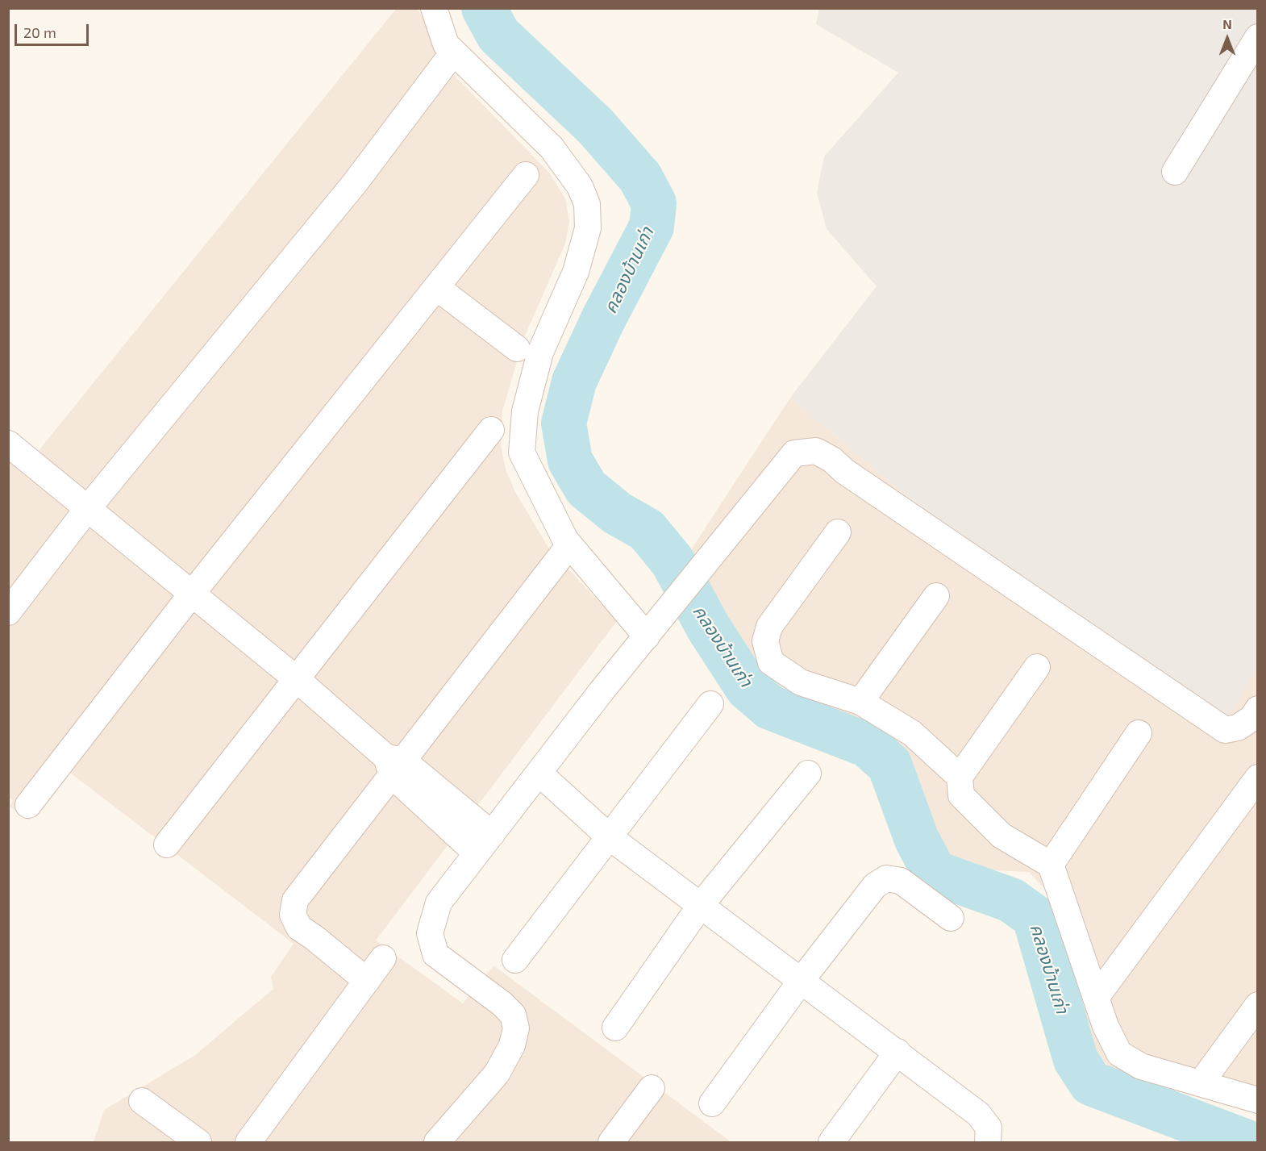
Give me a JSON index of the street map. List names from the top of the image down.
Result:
{
  "water": ["คลองบ้านเก่า"],
  "scale_bar": "20 m",
  "north": "top"
}
